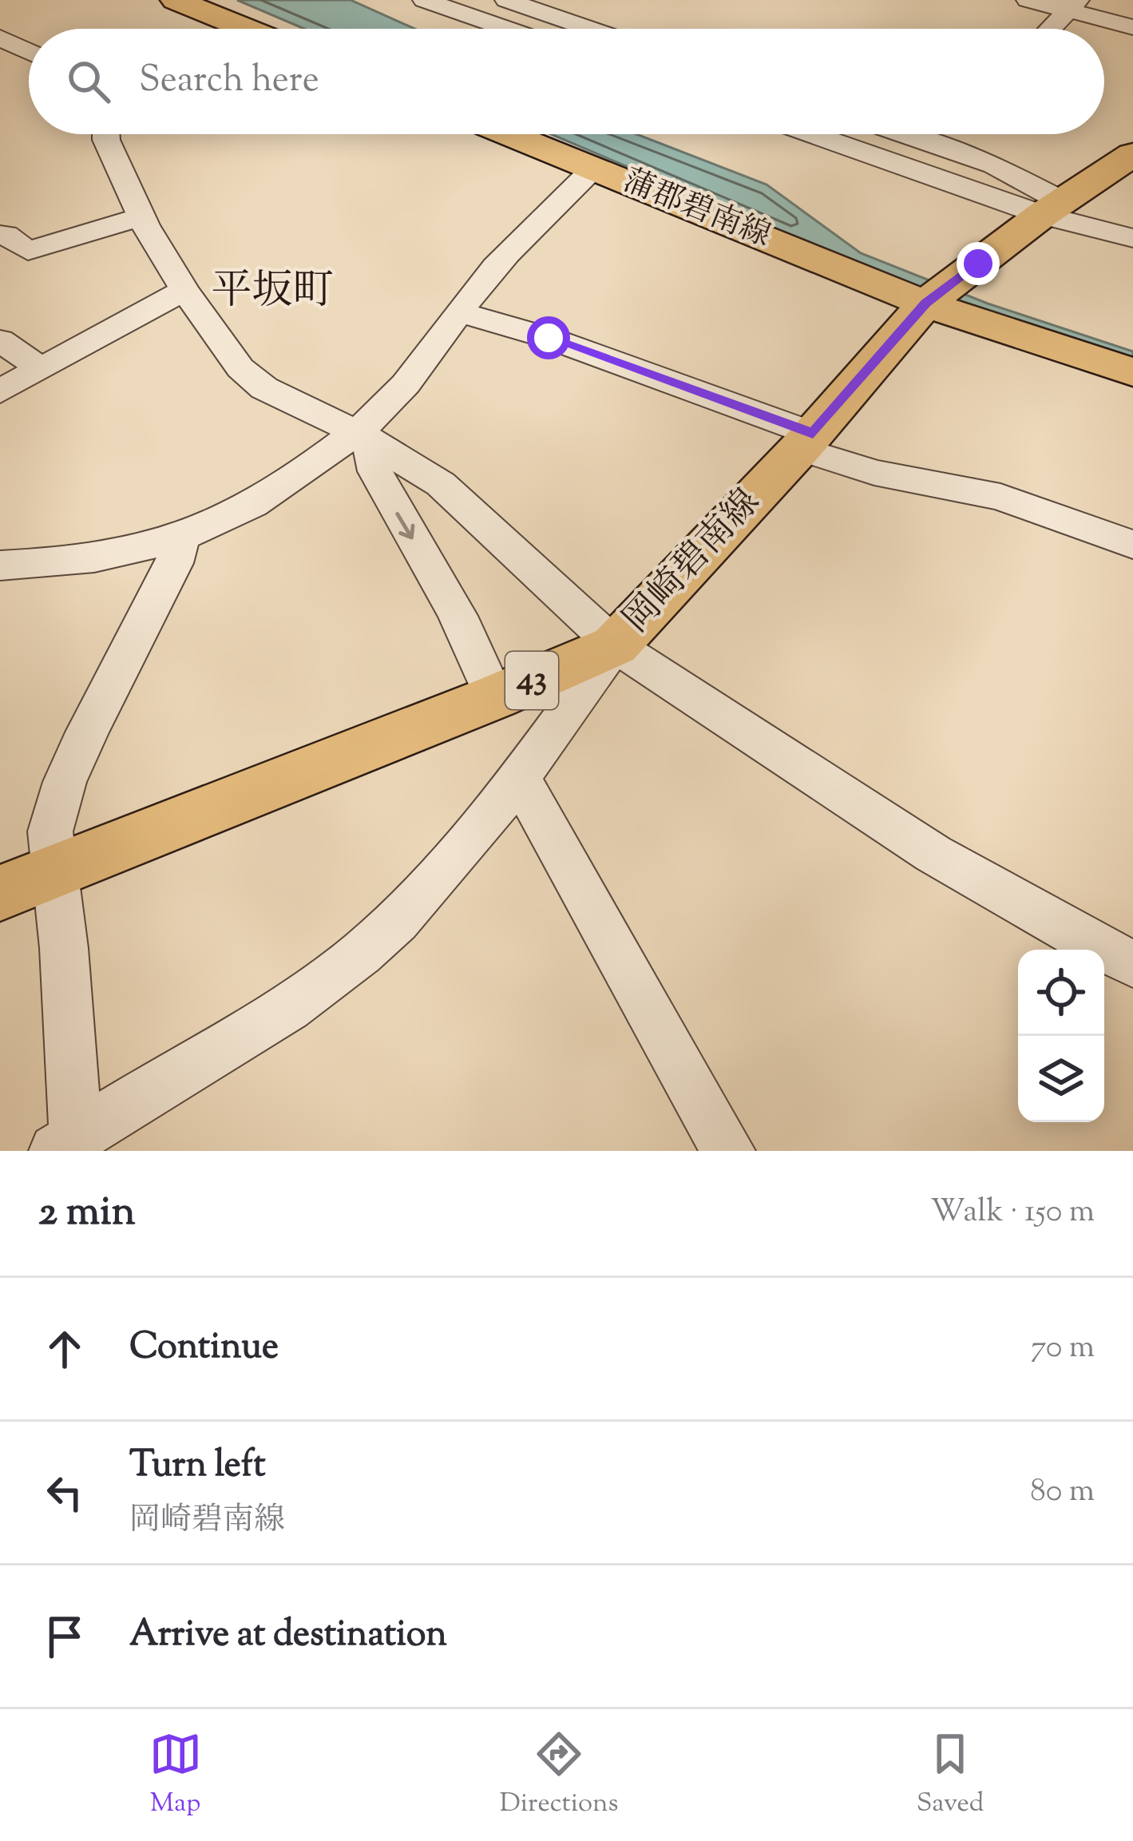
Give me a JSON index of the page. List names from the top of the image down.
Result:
{
  "streets": {
    "main road": ["蒲郡碧南線", "岡崎碧南線", "43"]
  },
  "crossings": [
    ["蒲郡碧南線", "岡崎碧南線"]
  ],
  "districts": ["平坂町"],
  "page": {
    "search": "Search here",
    "heading": ["2 min", "Walk · 150 m"],
    "list": [
      ["Continue", "70 m"],
      ["Turn left", "岡崎碧南線", "80 m"],
      "Arrive at destination"
    ],
    "nav": ["Map", "Directions", "Saved"]
  }
}
